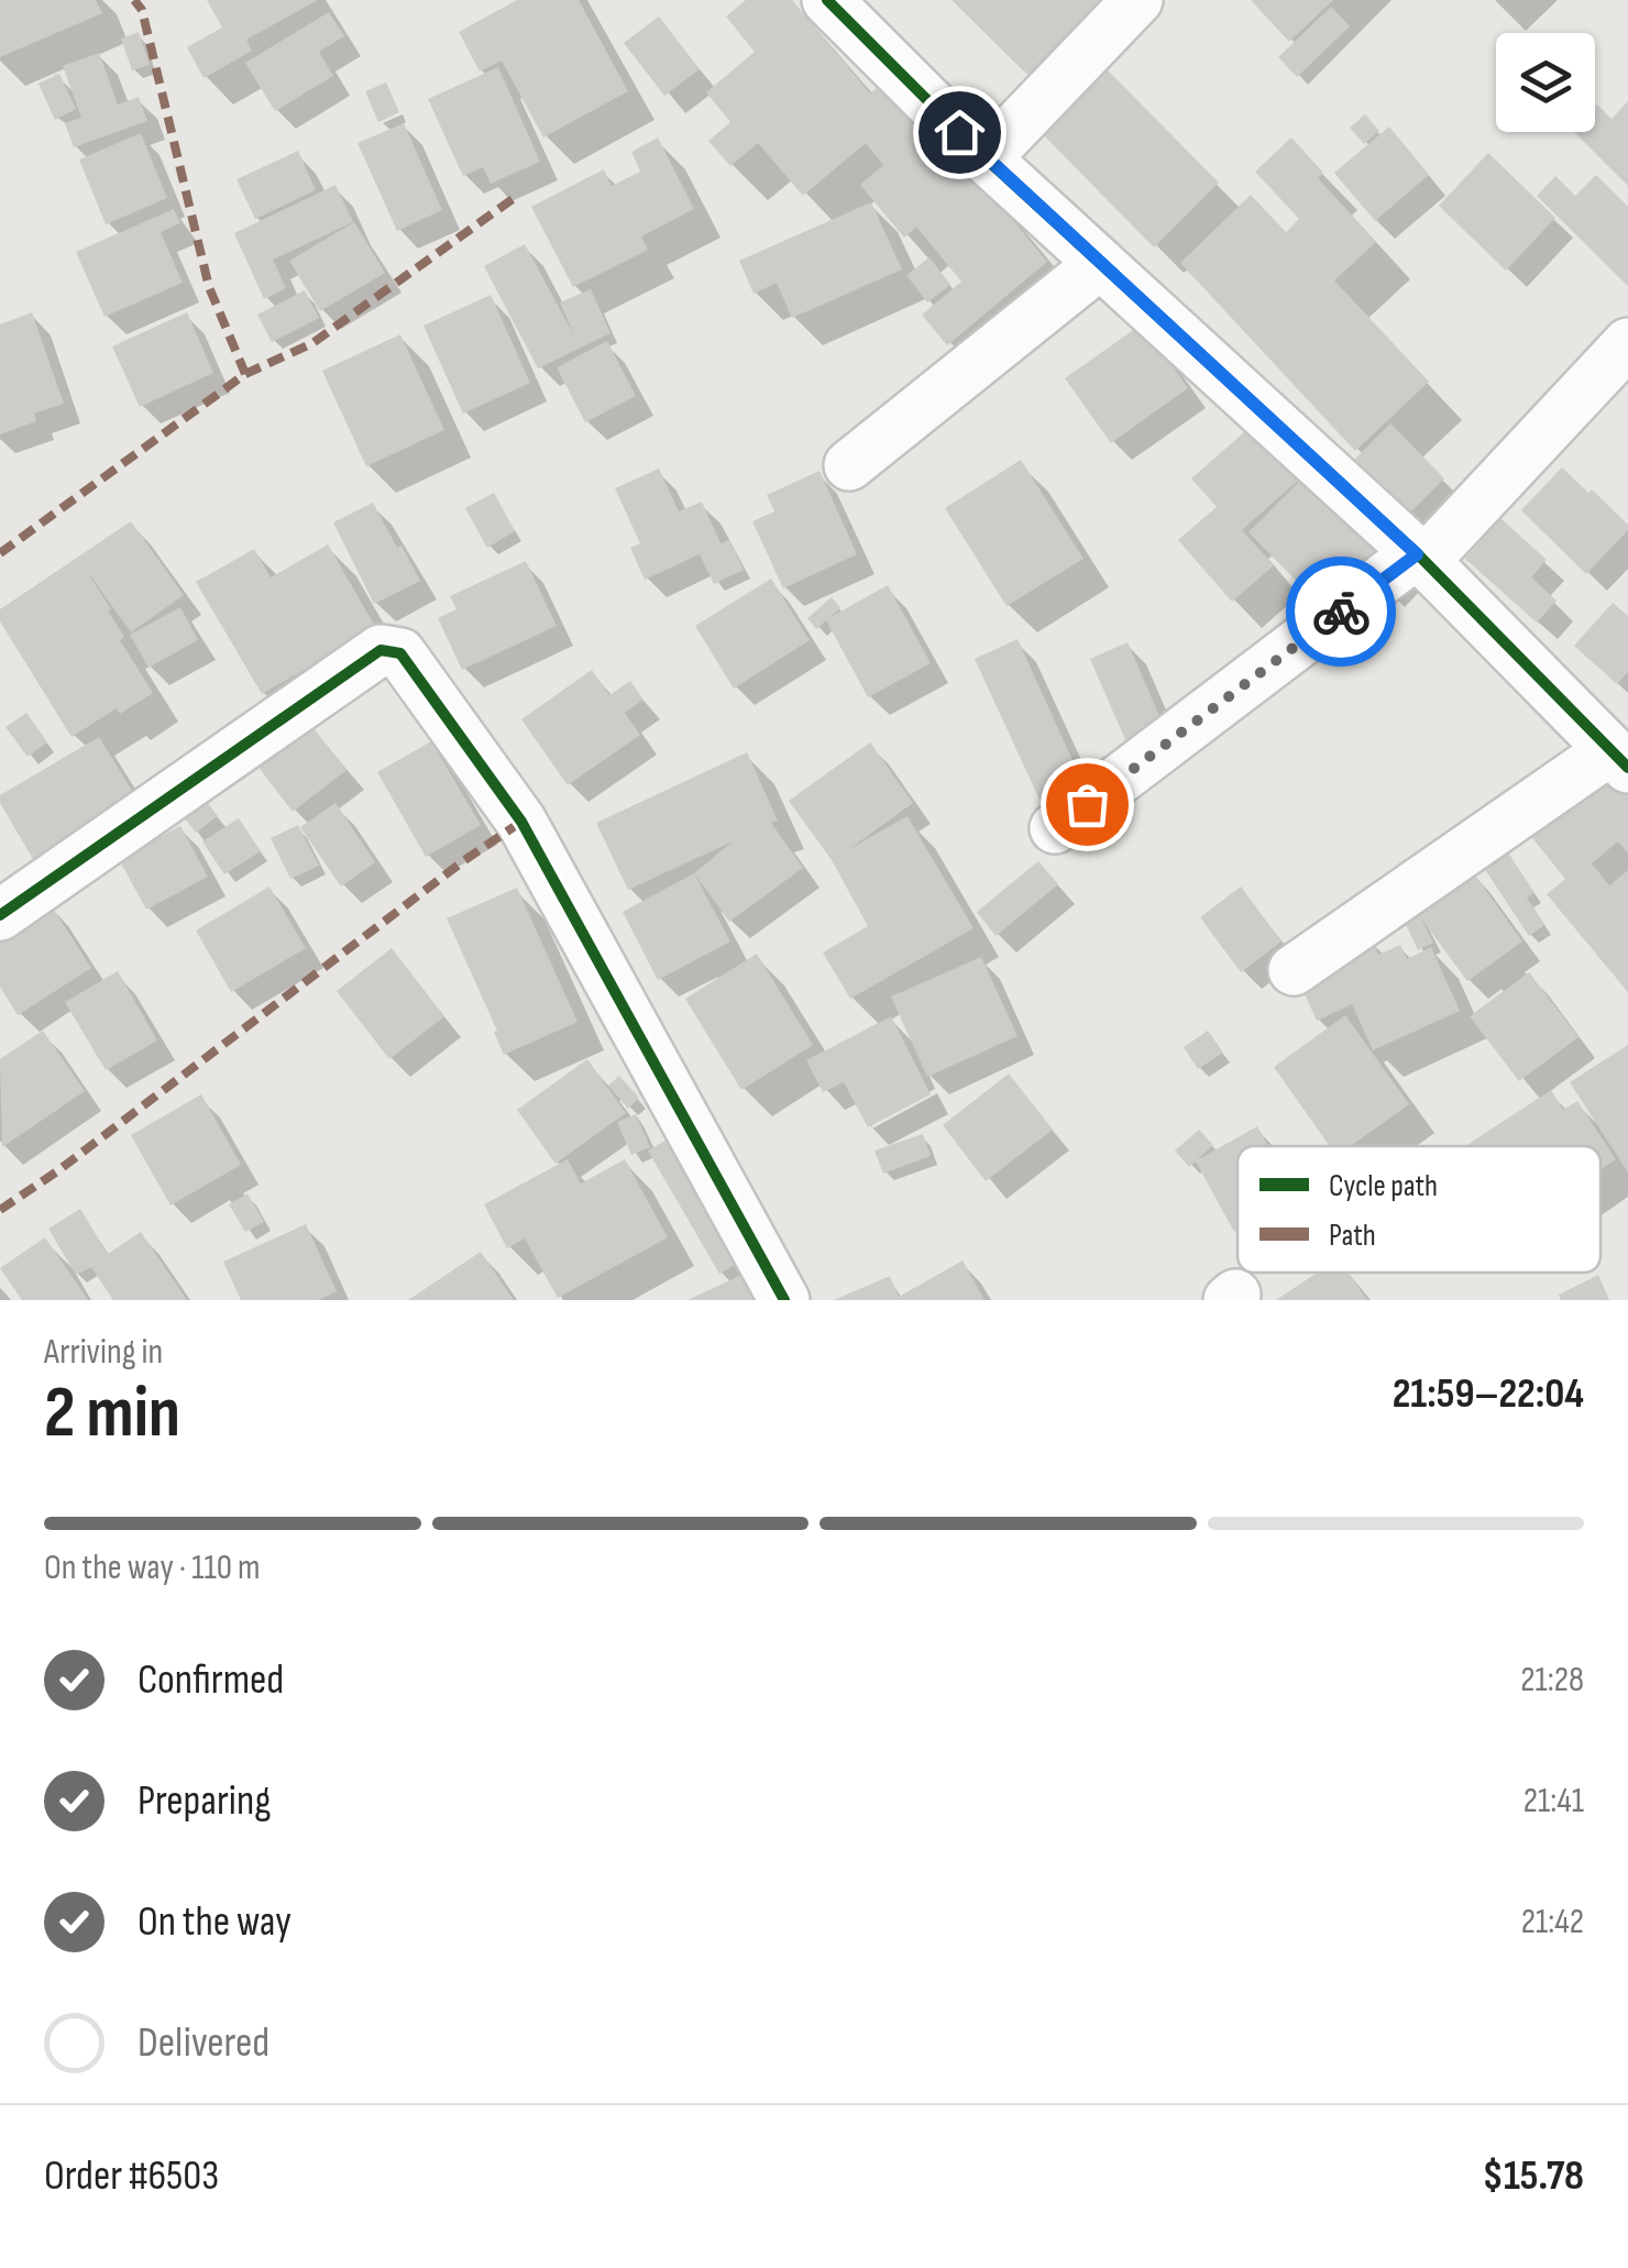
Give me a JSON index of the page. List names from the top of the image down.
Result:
{
  "legend": ["Cycle path", "Path"],
  "page": {
    "heading": ["2 min", "Arriving in", "21:59–22:04"],
    "panel": ["Order #6503", "$15.78"],
    "bar": "On the way · 110 m",
    "list": [
      ["Confirmed", "21:28"],
      ["Preparing", "21:41"],
      ["On the way", "21:42"],
      "Delivered"
    ]
  }
}
